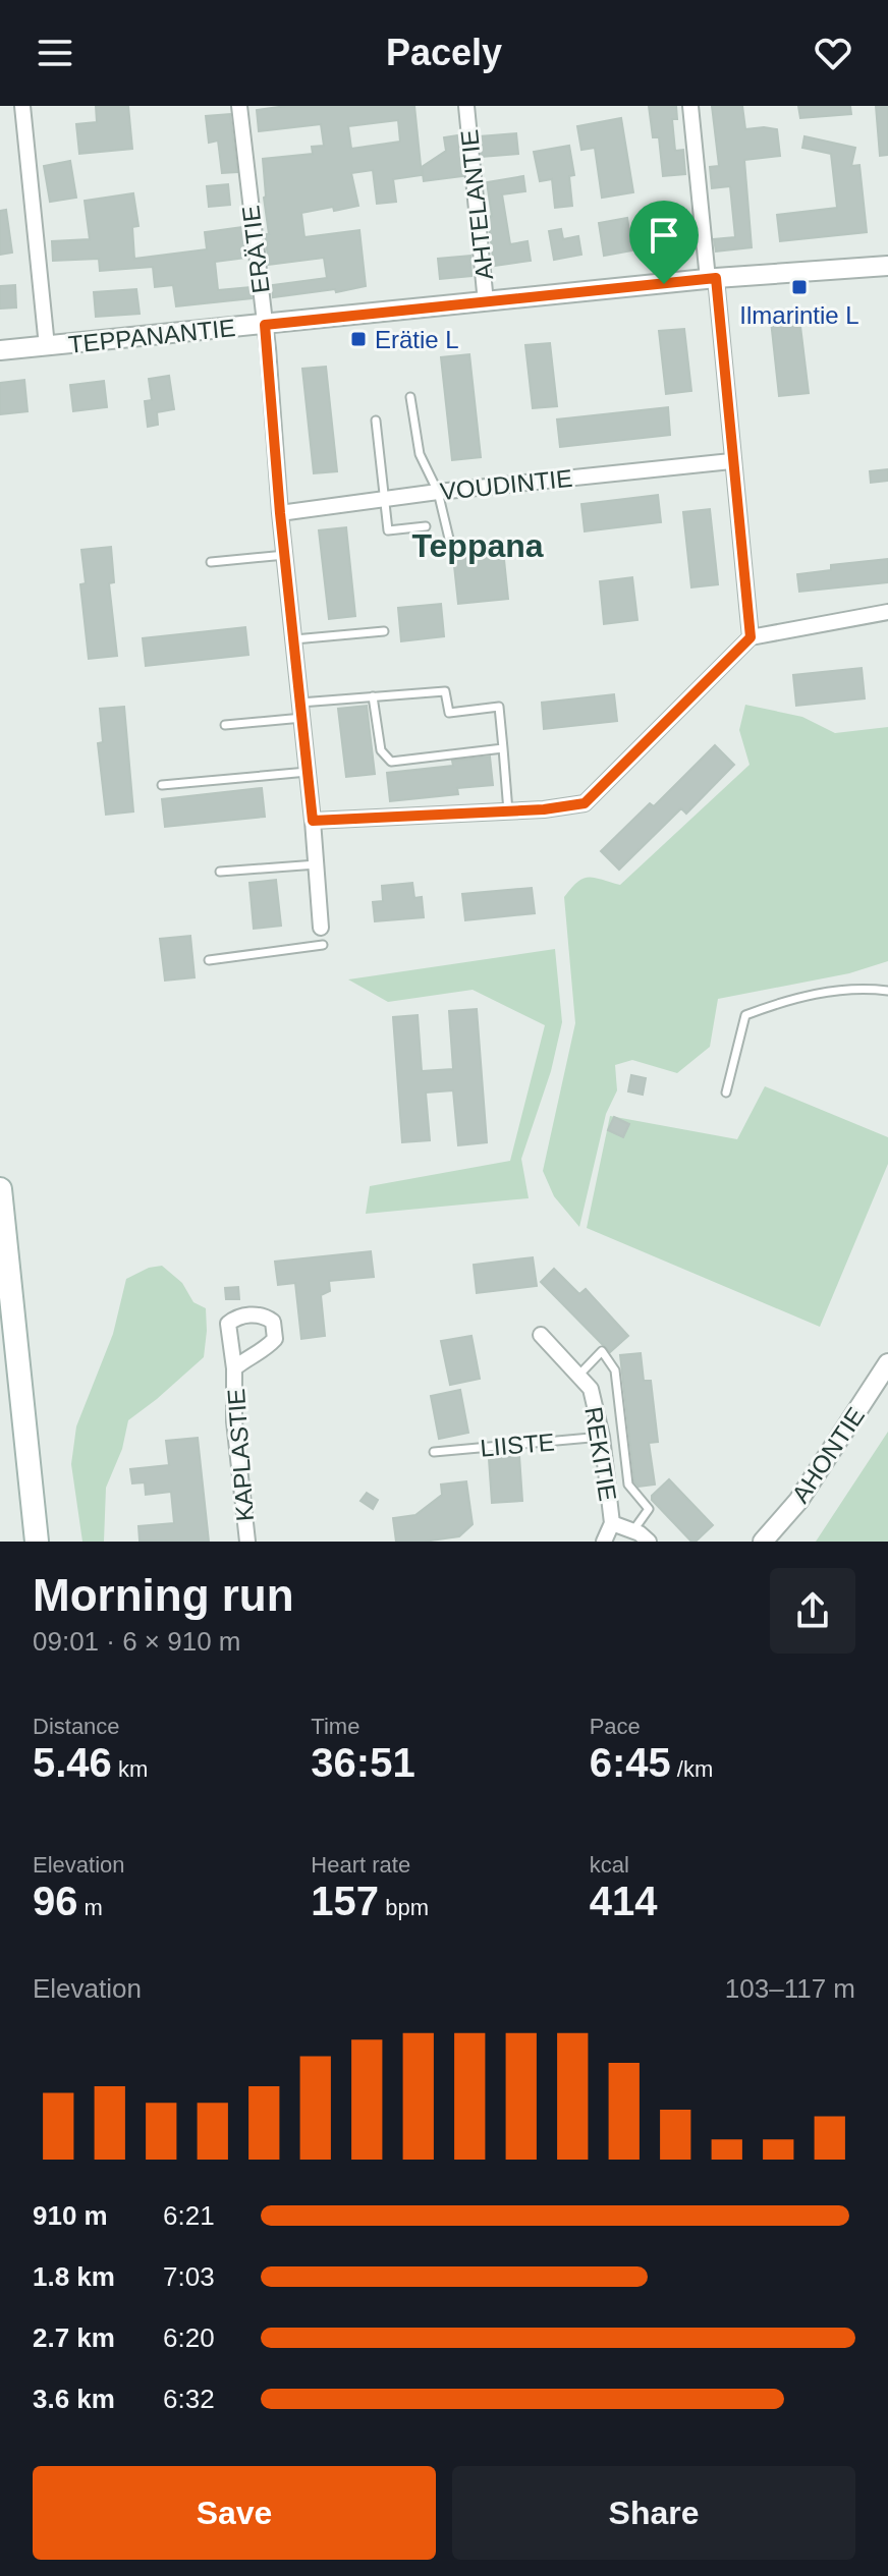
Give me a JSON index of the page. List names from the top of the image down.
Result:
{
  "streets": {
    "street": [
      "AHTELANTIE",
      "ERÄTIE",
      "TEPPANANTIE",
      "VOUDINTIE",
      "REKITIE",
      "KAPLASTIE",
      "AHONTIE"
    ],
    "lane": ["LIISTE"]
  },
  "crossings": [
    ["AHTELANTIE", "TEPPANANTIE"],
    ["ERÄTIE", "TEPPANANTIE"],
    ["ERÄTIE", "VOUDINTIE"],
    ["LIISTE", "REKITIE"]
  ],
  "districts": ["Teppana"],
  "places": {
    "transit": ["Ilmarintie L", "Erätie L"]
  },
  "page": {
    "header": "Pacely",
    "heading": ["Morning run", "09:01 · 6 × 910 m"],
    "stats": [
      ["Distance", "5.46 km"],
      ["Time", "36:51"],
      ["Pace", "6:45 /km"],
      ["Elevation", "96 m"],
      ["Heart rate", "157 bpm"],
      ["kcal", "414"]
    ],
    "chart": ["Elevation", "103–117 m"],
    "list": [
      {
        "name": "910 m",
        "note": "6:21"
      },
      {
        "name": "1.8 km",
        "note": "7:03"
      },
      {
        "name": "2.7 km",
        "note": "6:20"
      },
      {
        "name": "3.6 km",
        "note": "6:32"
      }
    ],
    "buttons": ["Save", "Share"]
  }
}
